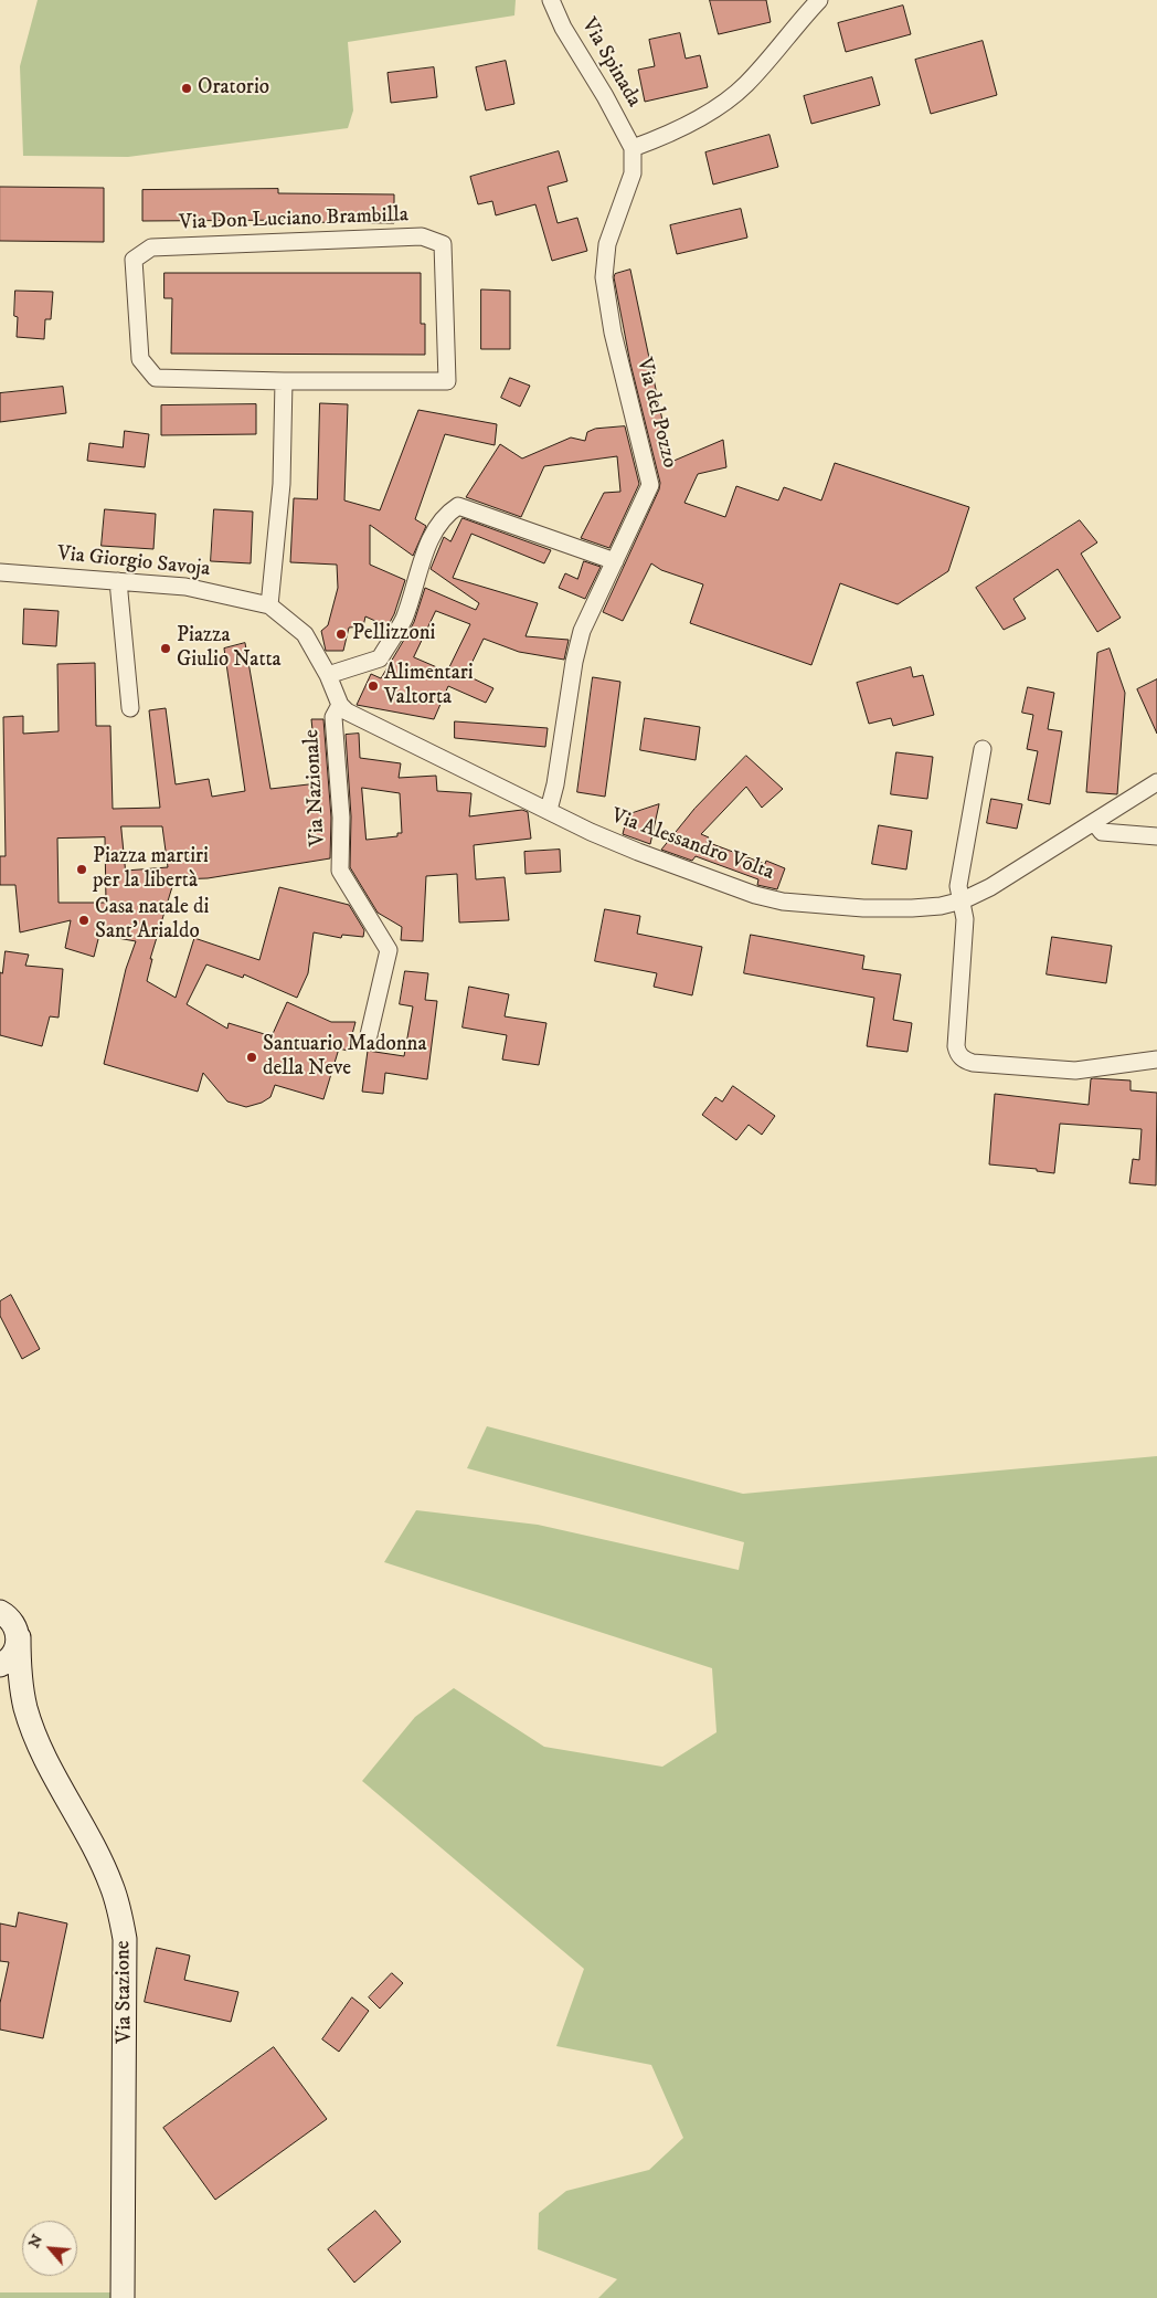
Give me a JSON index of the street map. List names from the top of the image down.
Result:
{
  "streets": {
    "main road": ["Via Stazione"],
    "street": [
      "Via Spinada",
      "Via Don Luciano Brambilla",
      "Via del Pozzo",
      "Via Giorgio Savoja",
      "Via Nazionale",
      "Via Alessandro Volta"
    ]
  },
  "crossings": [
    ["Via Spinada", "Via del Pozzo"],
    ["Via del Pozzo", "Via Alessandro Volta"],
    ["Via Giorgio Savoja", "Via Nazionale"],
    ["Via Giorgio Savoja", "Via Alessandro Volta"],
    ["Via Nazionale", "Via Alessandro Volta"]
  ],
  "places": [
    "Oratorio",
    "Pellizzoni",
    "Piazza Giulio Natta",
    "Alimentari Valtorta",
    "Piazza martiri per la libertà",
    "Casa natale di Sant'Arialdo",
    "Santuario Madonna della Neve"
  ],
  "north": "top left"
}
